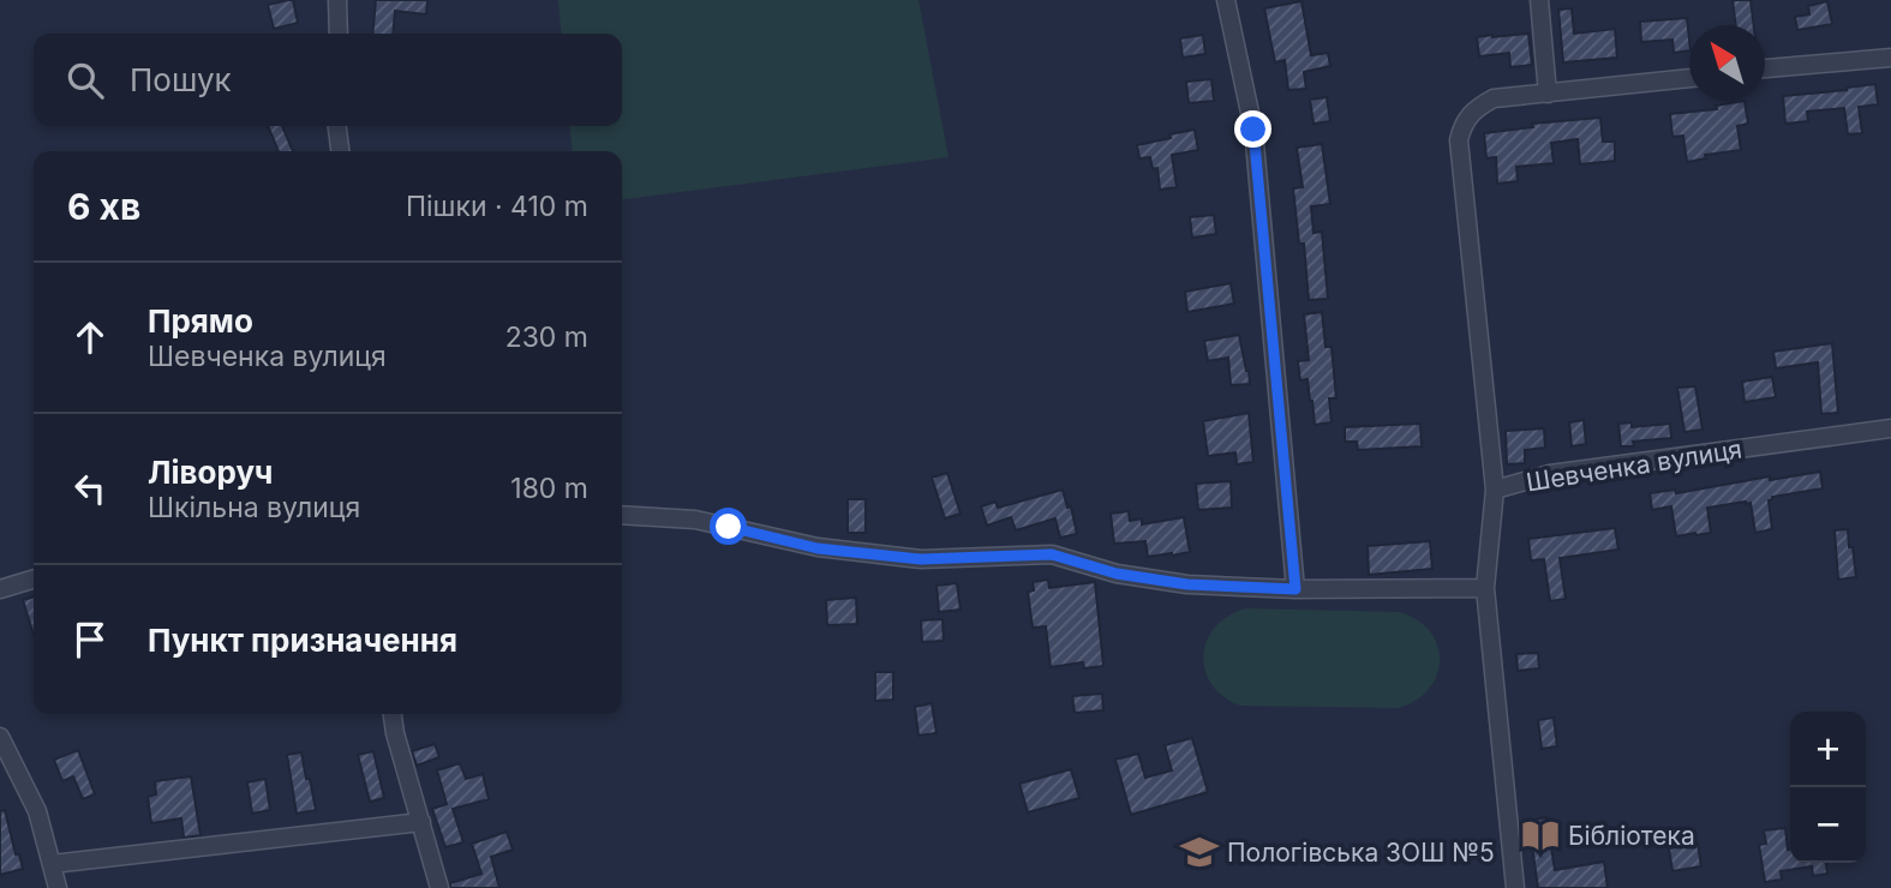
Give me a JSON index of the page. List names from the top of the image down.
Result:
{
  "streets": {
    "street": ["Шевченка вулиця"]
  },
  "places": {
    "library": ["Бібліотека"],
    "school or university": ["Пологівська ЗОШ №5"]
  },
  "north": "top left",
  "page": {
    "search": "Пошук",
    "heading": ["6 хв", "Пішки · 410 m"],
    "list": [
      ["Прямо", "Шевченка вулиця", "230 m"],
      ["Ліворуч", "Шкільна вулиця", "180 m"],
      "Пункт призначення"
    ],
    "map_buttons": ["+", "−"]
  }
}
